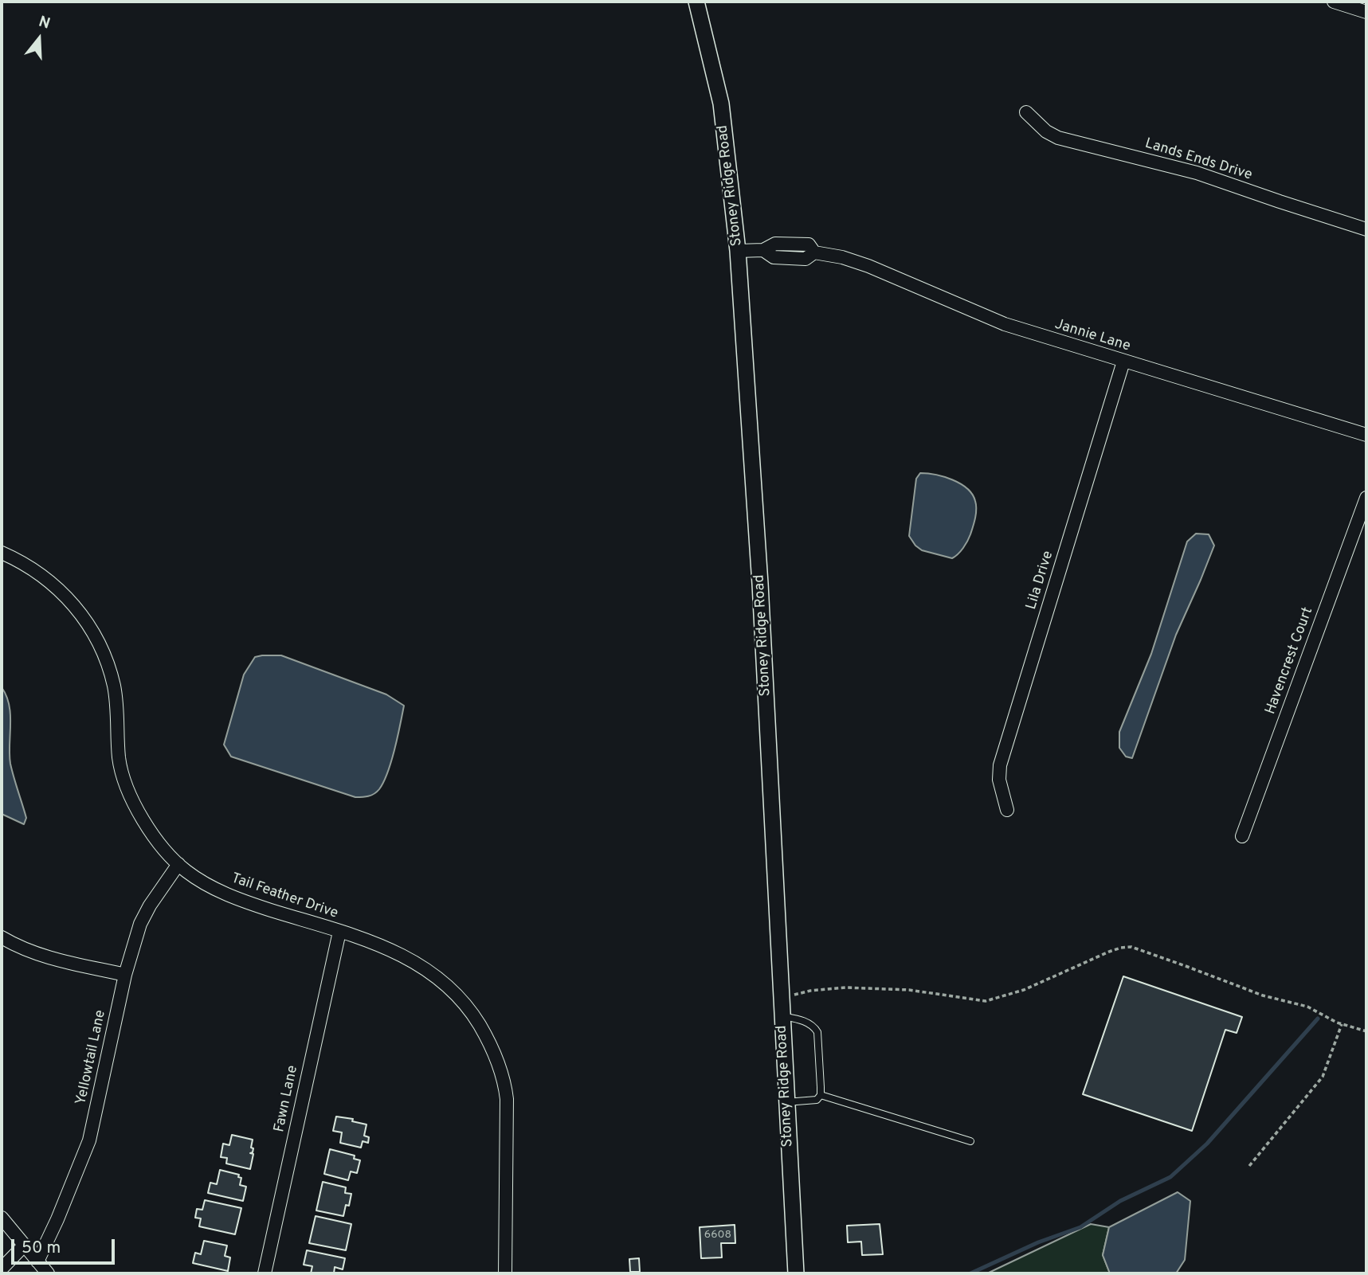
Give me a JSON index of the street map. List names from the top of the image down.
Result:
{
  "streets": {
    "street": [
      "Lands Ends Drive",
      "Stoney Ridge Road",
      "Jannie Lane",
      "Lila Drive",
      "Havencrest Court",
      "Tail Feather Drive",
      "Yellowtail Lane",
      "Fawn Lane"
    ]
  },
  "crossings": [
    ["Stoney Ridge Road", "Jannie Lane"],
    ["Jannie Lane", "Lila Drive"],
    ["Tail Feather Drive", "Yellowtail Lane"],
    ["Tail Feather Drive", "Fawn Lane"]
  ],
  "house_numbers": ["6608"],
  "scale_bar": "50 m",
  "north": "top"
}
